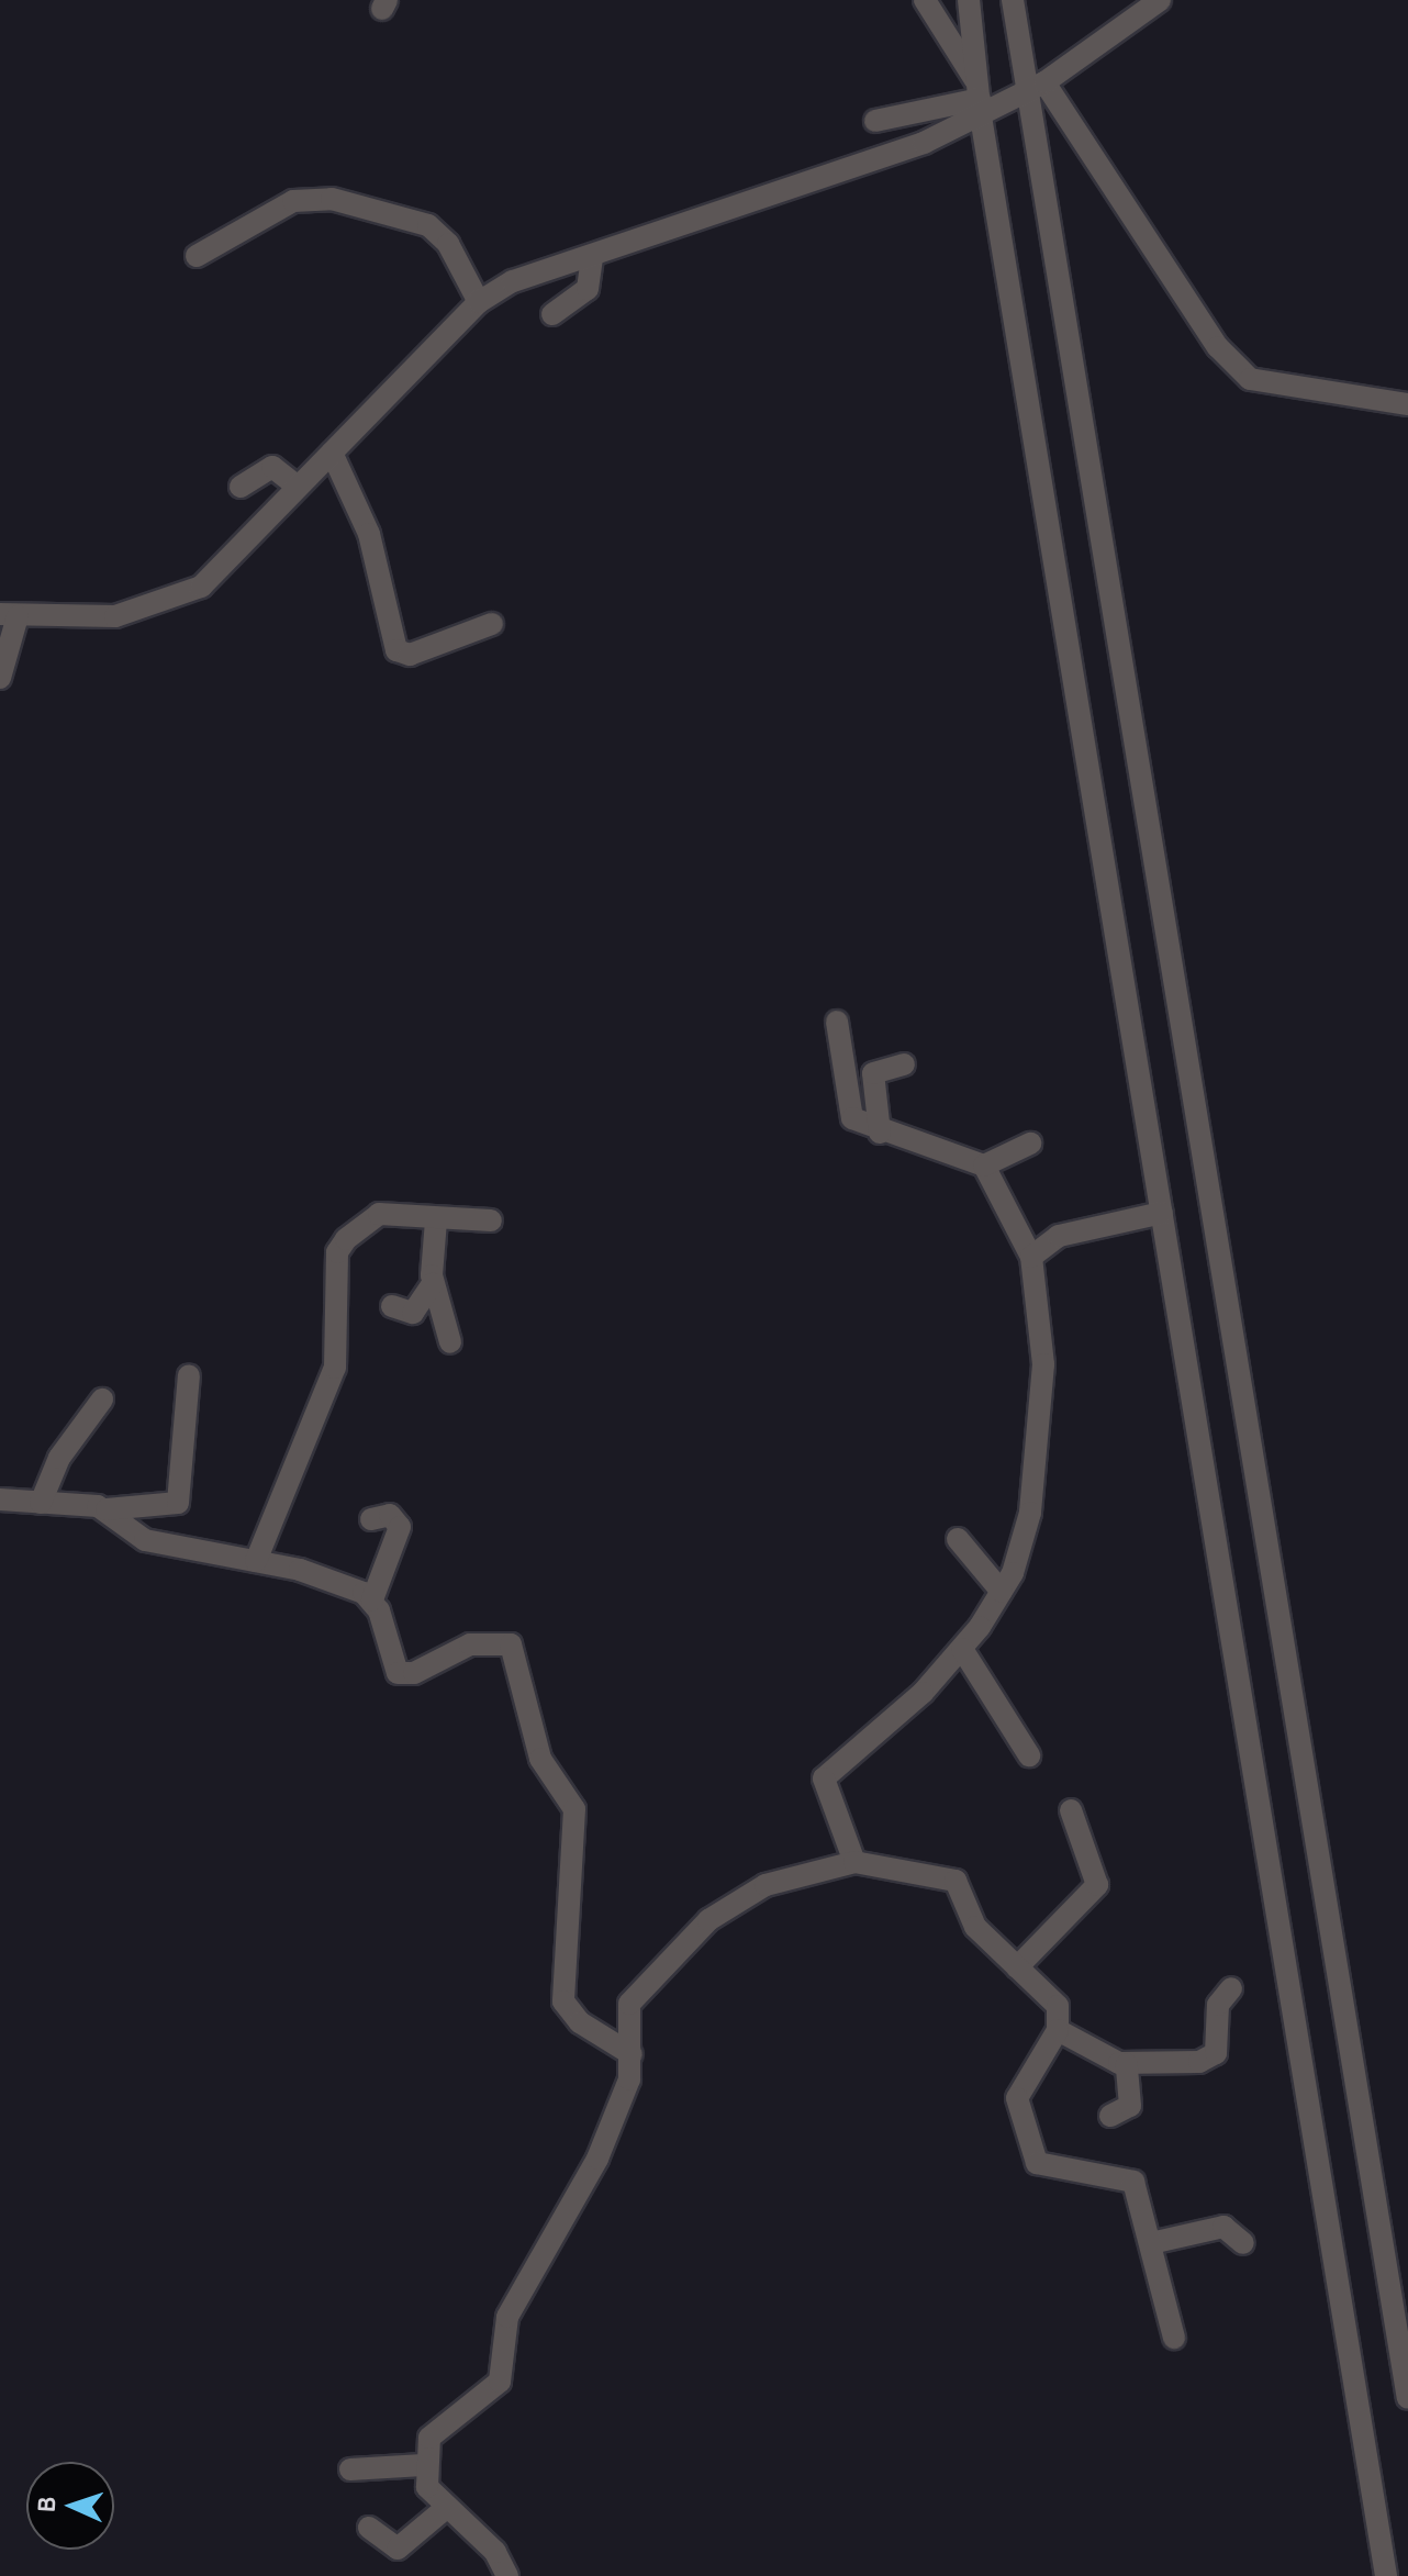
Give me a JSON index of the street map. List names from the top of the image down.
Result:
{
  "north": "left"
}
